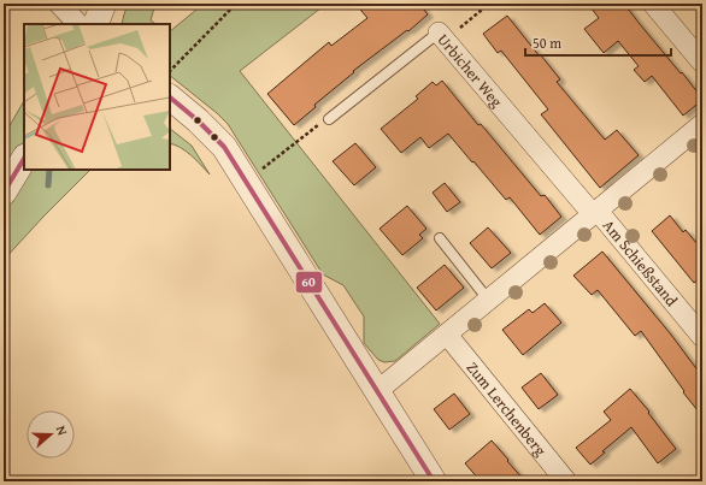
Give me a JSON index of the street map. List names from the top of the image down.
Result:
{
  "streets": {
    "street": ["Urbicher Weg", "Am Schießstand", "Zum Lerchenberg"]
  },
  "crossings": [
    ["Urbicher Weg", "Am Schießstand"]
  ],
  "lines": ["transit line 60"],
  "scale_bar": "50 m",
  "north": "right"
}
